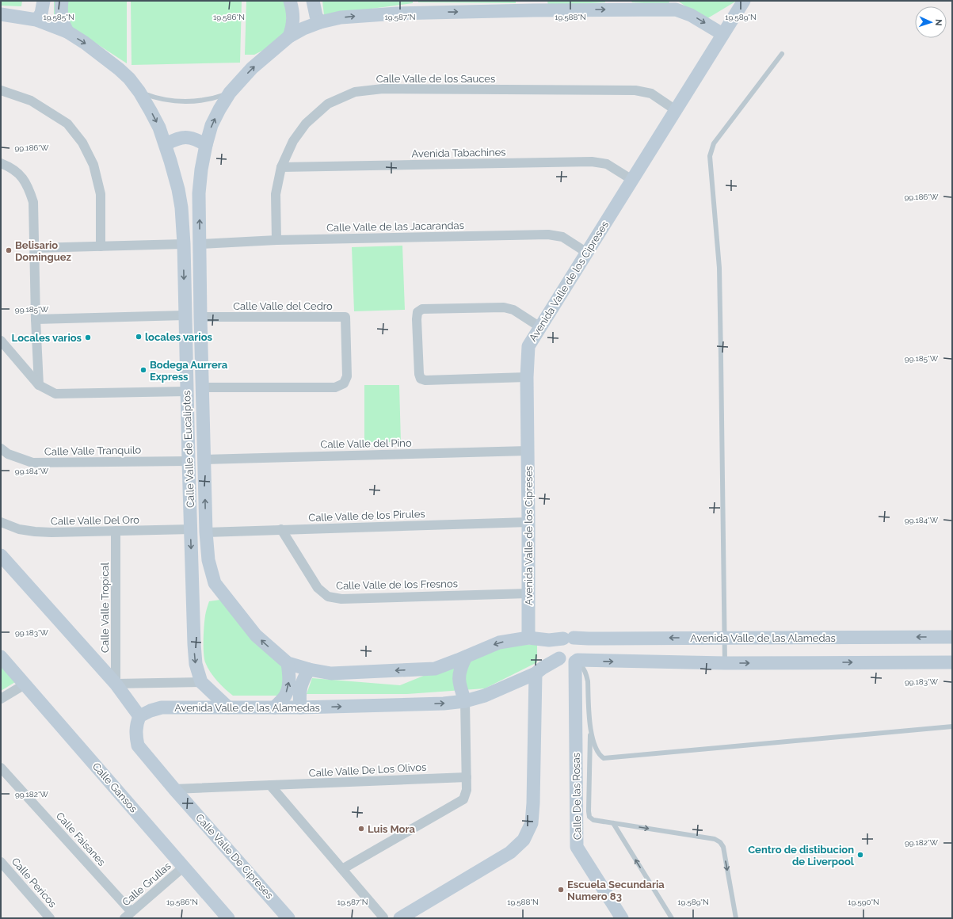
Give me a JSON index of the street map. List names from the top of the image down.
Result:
{
  "streets": {
    "street": [
      "Calle Valle de los Sauces",
      "Avenida Tabachines",
      "Calle Valle de las Jacarandas",
      "Avenida Valle de los Cipreses",
      "Calle Valle del Cedro",
      "Calle Valle del Pino",
      "Calle Valle de Eucaliptos",
      "Calle Valle Tranquilo",
      "Calle Valle de los Pirules",
      "Calle Valle Del Oro",
      "Calle Valle de los Fresnos",
      "Calle Valle Tropical",
      "Avenida Valle de las Alamedas",
      "Calle Valle De Los Olivos",
      "Calle Gansos",
      "Calle De las Rosas",
      "Calle Faisanes",
      "Calle Valle De Cipreses",
      "Calle Pericos",
      "Calle Grullas"
    ]
  },
  "crossings": [
    ["Calle Valle de los Sauces", "Avenida Tabachines"],
    ["Calle Valle de los Sauces", "Calle Valle de las Jacarandas"],
    ["Calle Valle de los Sauces", "Avenida Valle de los Cipreses"],
    ["Avenida Tabachines", "Avenida Valle de los Cipreses"],
    ["Calle Valle de las Jacarandas", "Avenida Valle de los Cipreses"],
    ["Calle Valle de las Jacarandas", "Calle Valle de Eucaliptos"],
    ["Avenida Valle de los Cipreses", "Calle Valle del Pino"],
    ["Avenida Valle de los Cipreses", "Calle Valle de los Pirules"],
    ["Avenida Valle de los Cipreses", "Calle Valle de los Fresnos"],
    ["Avenida Valle de los Cipreses", "Avenida Valle de las Alamedas"],
    ["Calle Valle del Cedro", "Calle Valle de Eucaliptos"],
    ["Calle Valle del Pino", "Calle Valle de Eucaliptos"],
    ["Calle Valle de Eucaliptos", "Calle Valle Tranquilo"],
    ["Calle Valle de Eucaliptos", "Calle Valle de los Pirules"],
    ["Calle Valle de Eucaliptos", "Calle Valle Del Oro"],
    ["Calle Valle de Eucaliptos", "Avenida Valle de las Alamedas"],
    ["Calle Valle de los Pirules", "Calle Valle de los Fresnos"],
    ["Calle Valle Del Oro", "Calle Valle Tropical"],
    ["Avenida Valle de las Alamedas", "Calle De las Rosas"],
    ["Avenida Valle de las Alamedas", "Calle Valle De Cipreses"],
    ["Calle Valle De Los Olivos", "Calle Valle De Cipreses"],
    ["Calle Gansos", "Calle Grullas"],
    ["Calle Faisanes", "Calle Grullas"]
  ],
  "places": [
    "Belisario Dominguez",
    "locales varios",
    "Locales varios",
    "Bodega Aurrera Express",
    "Luis Mora",
    "Centro de distibucion de Liverpool",
    "Escuela Secundaria Numero 83"
  ],
  "north": "right",
  "coordinates": [
    "19.585°N",
    "19.586°N",
    "19.587°N",
    "19.588°N",
    "19.589°N",
    "99.186°W",
    "99.185°W",
    "99.184°W",
    "99.183°W",
    "99.182°W",
    "19.590°N"
  ]
}
